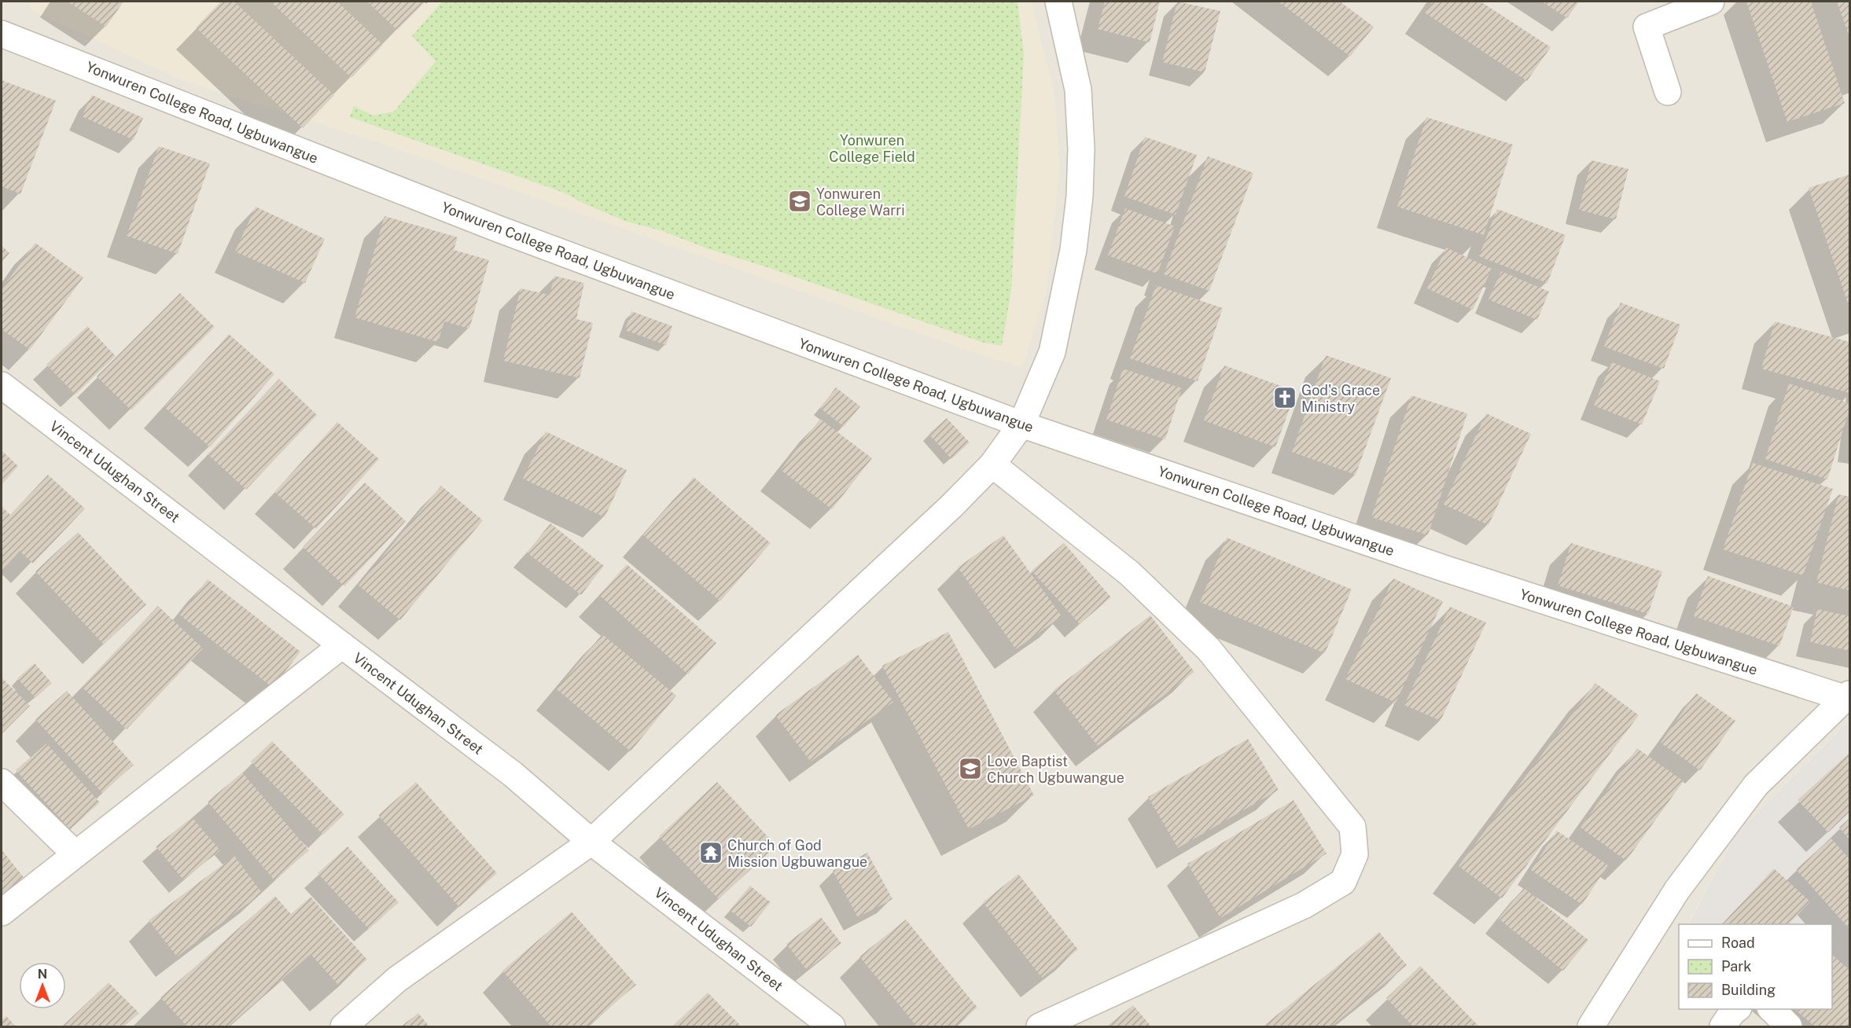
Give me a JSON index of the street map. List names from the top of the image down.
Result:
{
  "streets": {
    "street": ["Yonwuren College Road, Ugbuwangue", "Vincent Udughan Street"]
  },
  "parks": ["Yonwuren College Field"],
  "places": {
    "school or university": ["Yonwuren College Warri", "Love Baptist Church Ugbuwangue"],
    "church": ["God's Grace Ministry"],
    "temple": ["Church of God Mission Ugbuwangue"]
  },
  "legend": ["Road", "Park", "Building"],
  "north": "top"
}
